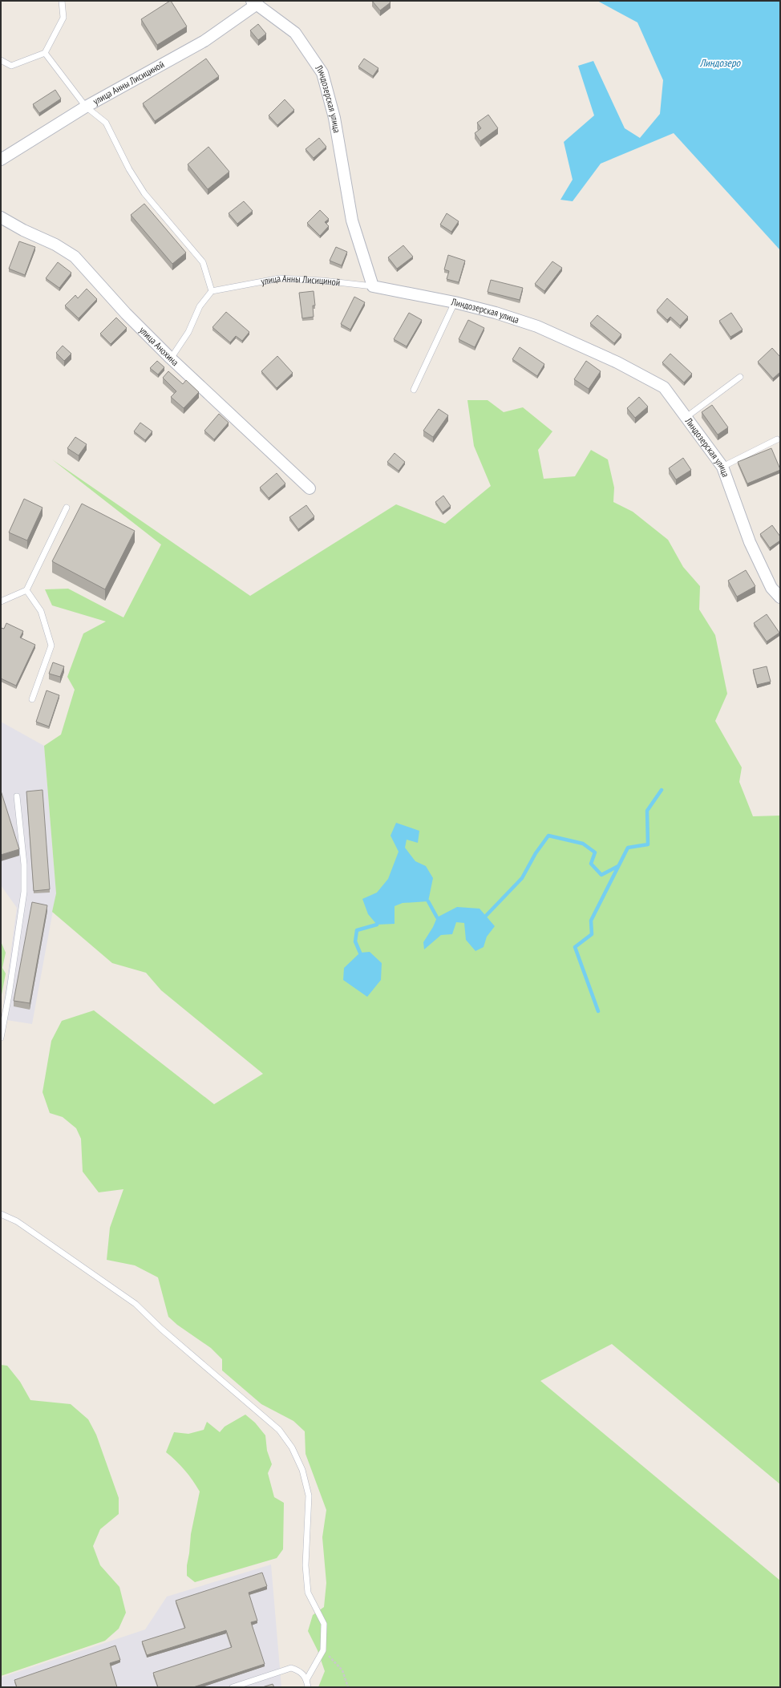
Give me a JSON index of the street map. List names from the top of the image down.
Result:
{
  "streets": {
    "street": ["улица Анны Лисициной", "Линдозерская улица", "улица Анохина"]
  },
  "crossings": [
    ["улица Анны Лисициной", "Линдозерская улица"]
  ],
  "water": ["Линдозеро"]
}
